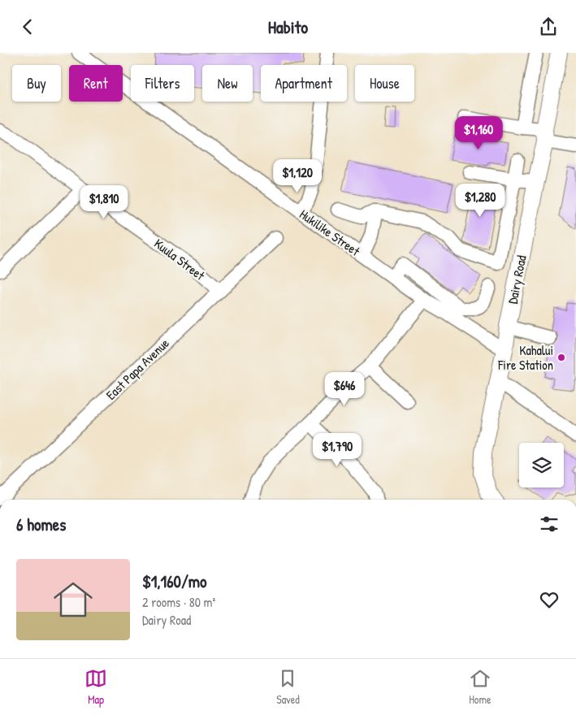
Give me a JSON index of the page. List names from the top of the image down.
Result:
{
  "streets": {
    "main road": ["Dairy Road"],
    "street": ["Hukilike Street", "Kuula Street", "East Papa Avenue"]
  },
  "crossings": [
    ["Hukilike Street", "Dairy Road"],
    ["Kuula Street", "East Papa Avenue"]
  ],
  "places": ["Kahalui Fire Station"],
  "page": {
    "header": "Habito",
    "chip": [
      "Buy",
      "Rent",
      "Filters",
      "New",
      "Apartment",
      "House"
    ],
    "price": [
      "$1,160",
      "$1,120",
      "$1,280",
      "$1,810",
      "$646",
      "$1,790"
    ],
    "heading": "6 homes",
    "list": [
      {
        "name": "$1,160/mo",
        "note": "2 rooms · 80 m² · Dairy Road"
      }
    ],
    "tabs": ["Map", "Saved", "Home"]
  }
}
